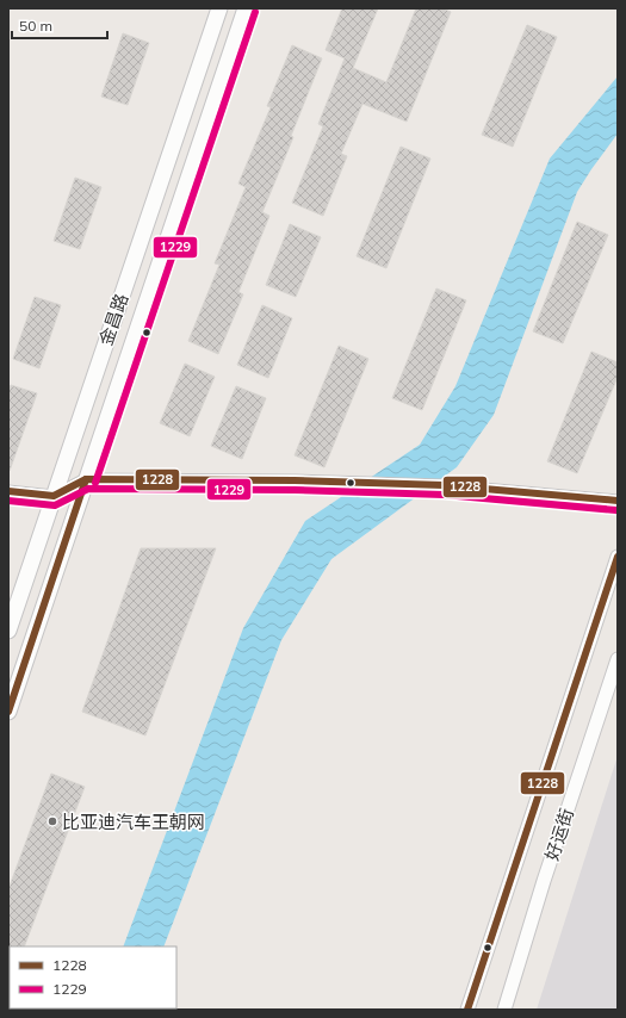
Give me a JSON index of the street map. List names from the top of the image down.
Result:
{
  "streets": {
    "main road": ["金昌路"],
    "street": ["好运街"]
  },
  "places": ["比亚迪汽车王朝网"],
  "lines": ["transit line 1229", "transit line 1228"],
  "legend": ["1228", "1229"],
  "scale_bar": "50 m"
}
